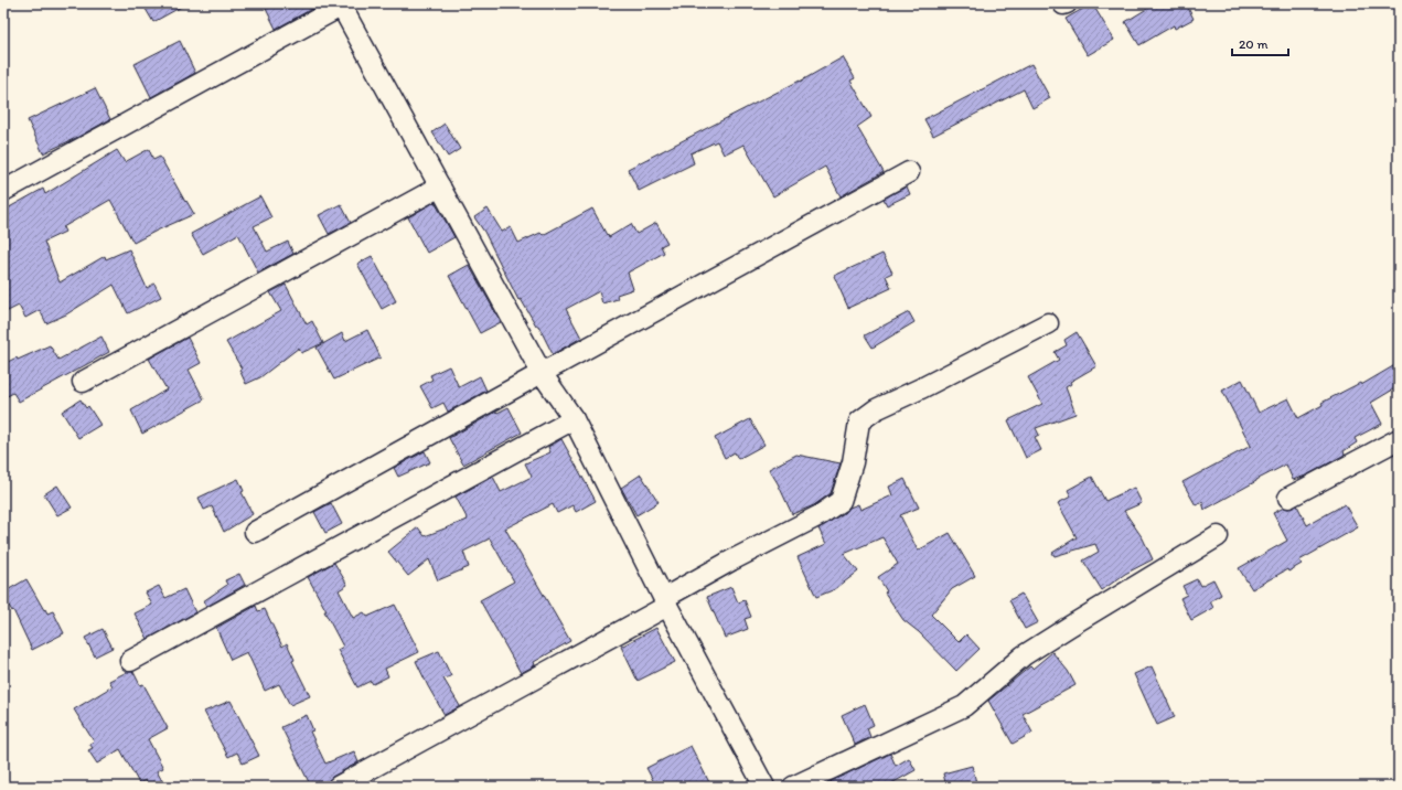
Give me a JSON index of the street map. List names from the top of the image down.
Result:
{
  "scale_bar": "20 m"
}
